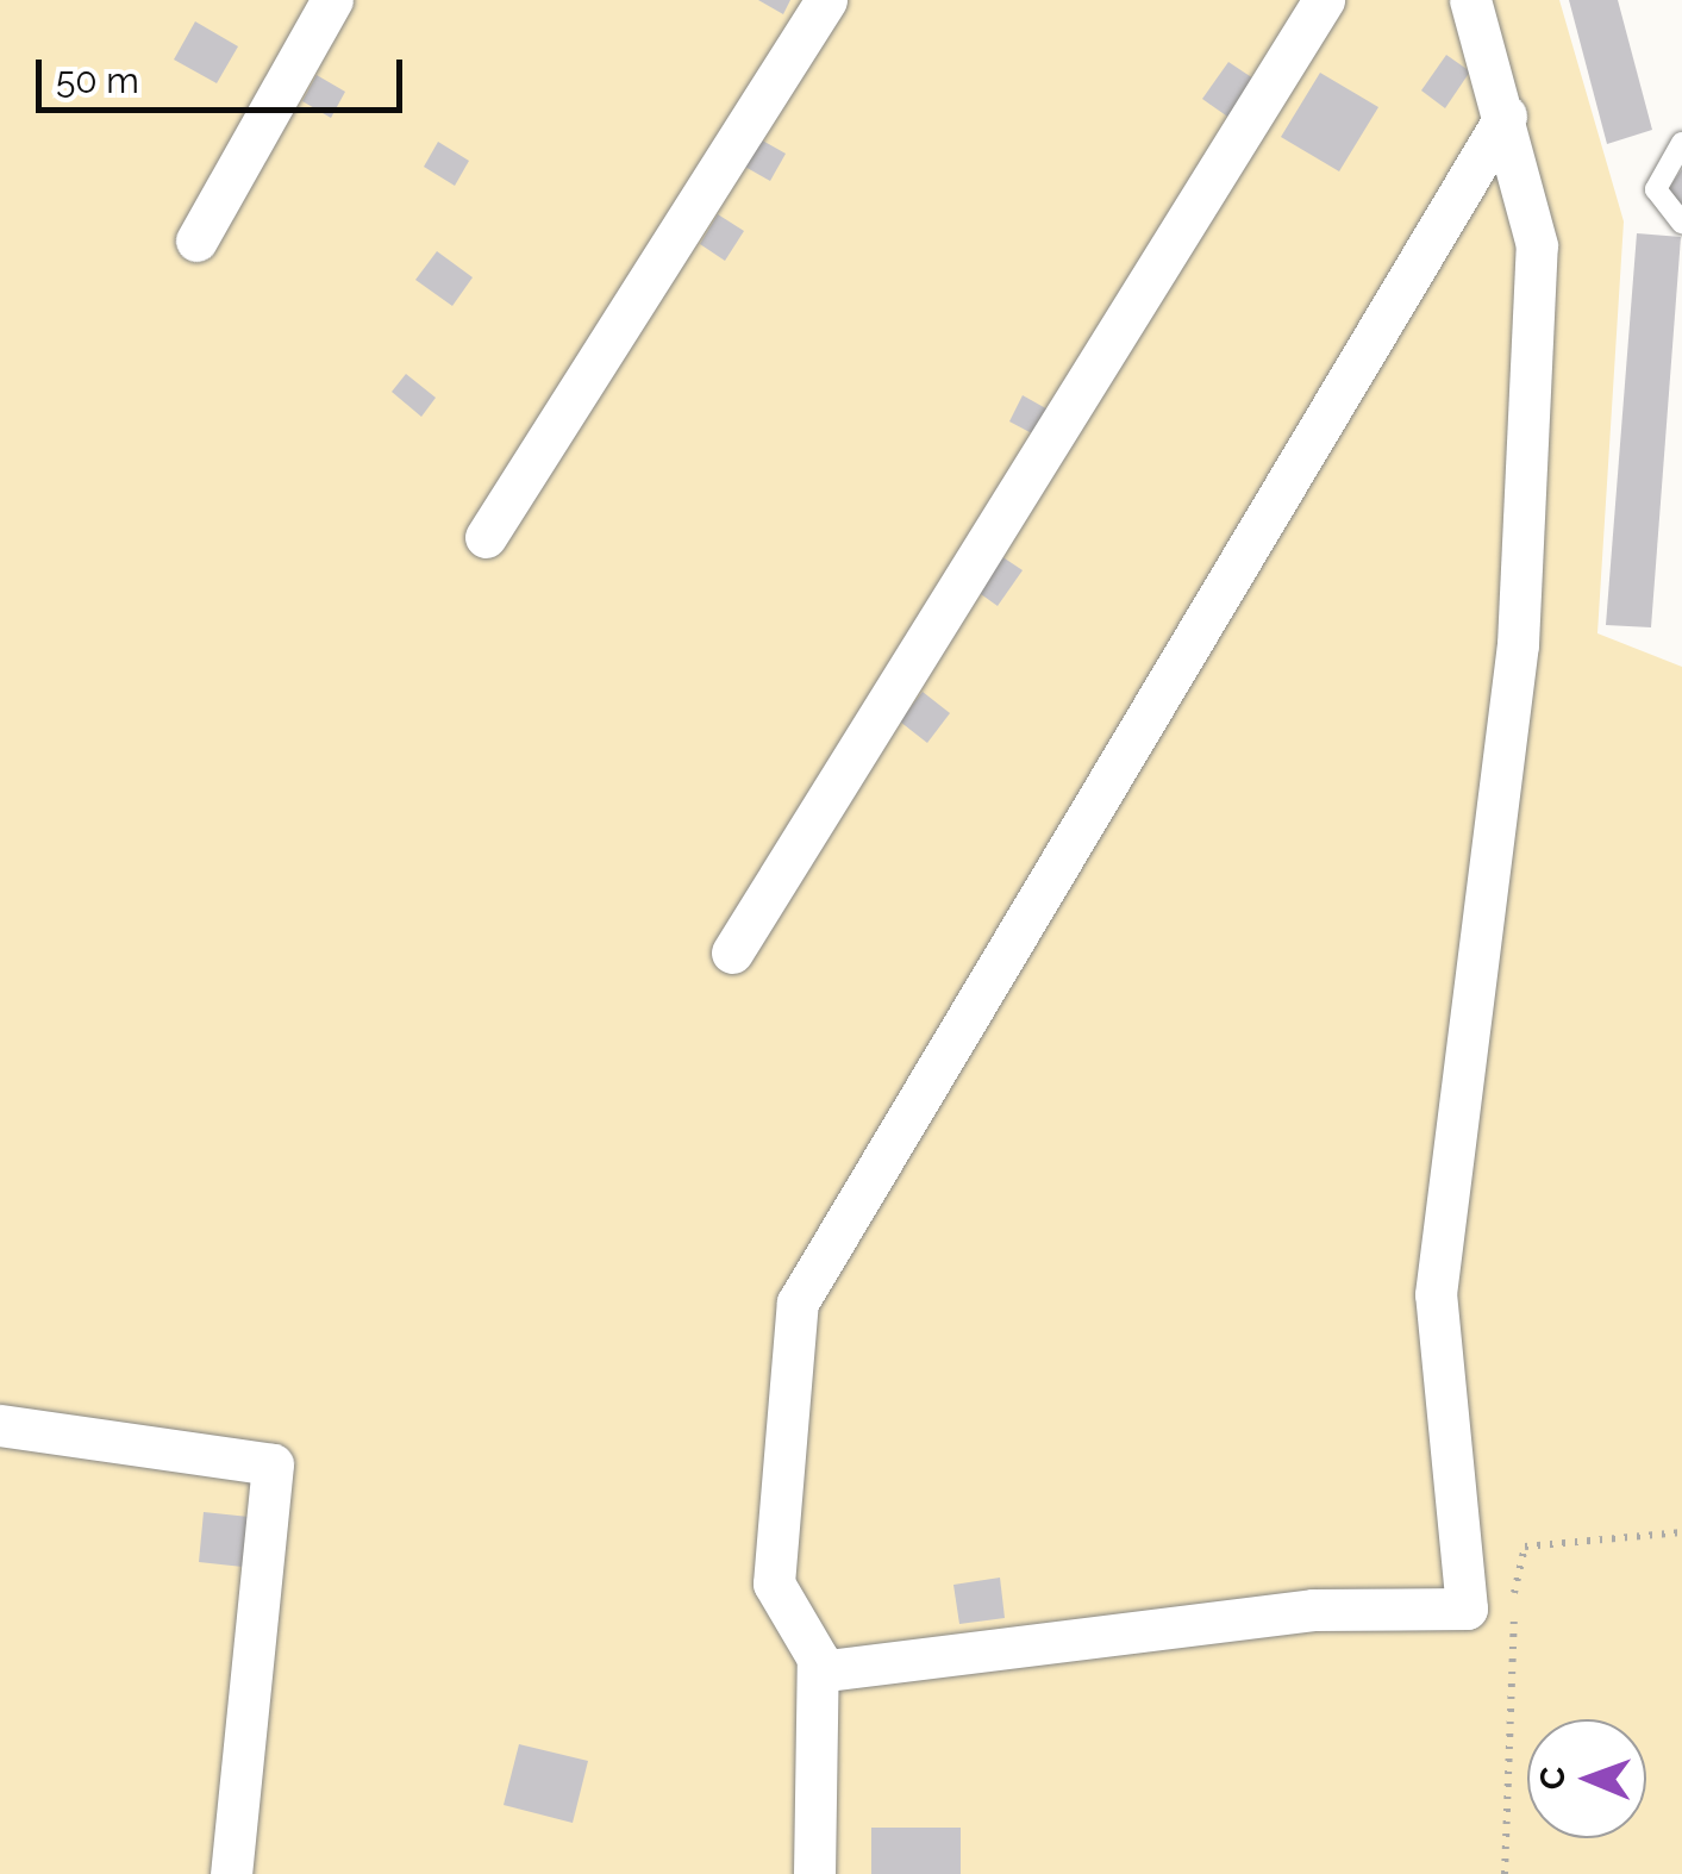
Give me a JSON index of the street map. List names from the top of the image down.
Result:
{
  "scale_bar": "50 m",
  "north": "left"
}
